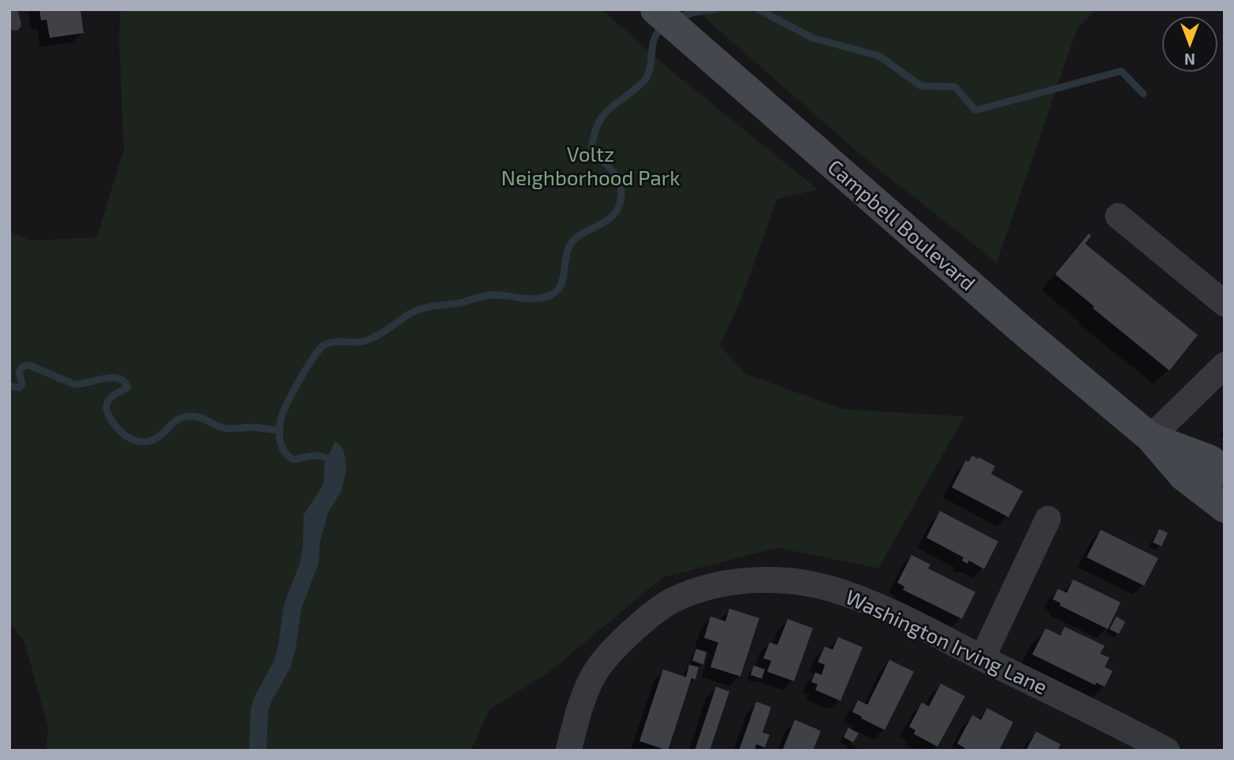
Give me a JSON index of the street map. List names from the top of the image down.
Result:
{
  "streets": {
    "street": ["Campbell Boulevard", "Washington Irving Lane"]
  },
  "parks": ["Voltz Neighborhood Park"],
  "north": "bottom"
}
